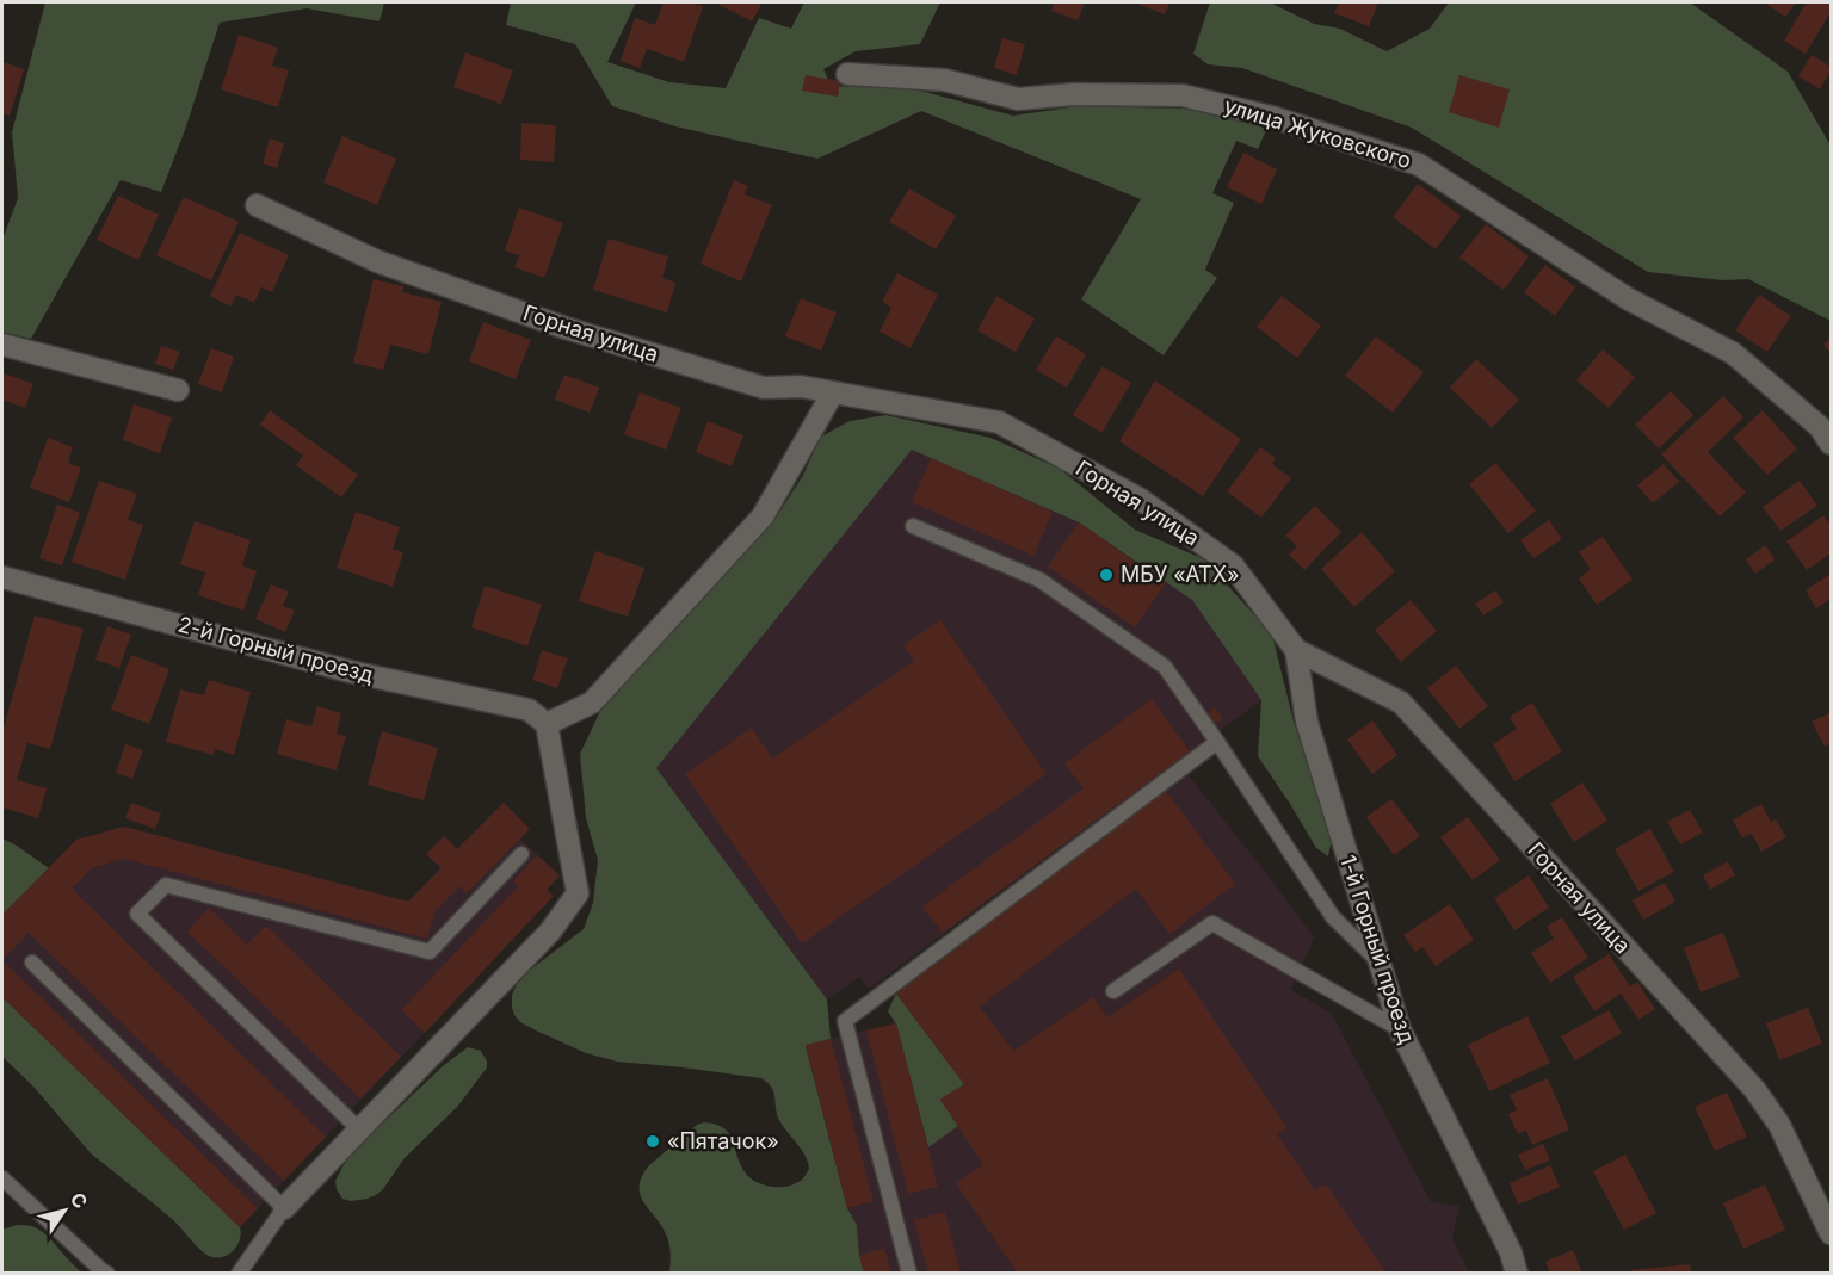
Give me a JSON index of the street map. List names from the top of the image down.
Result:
{
  "streets": {
    "street": [
      "улица Жуковского",
      "Горная улица",
      "2-й Горный проезд",
      "1-й Горный проезд"
    ]
  },
  "crossings": [
    ["Горная улица", "1-й Горный проезд"]
  ],
  "places": ["МБУ «АТХ»", "«Пятачок»"],
  "north": "top right"
}
